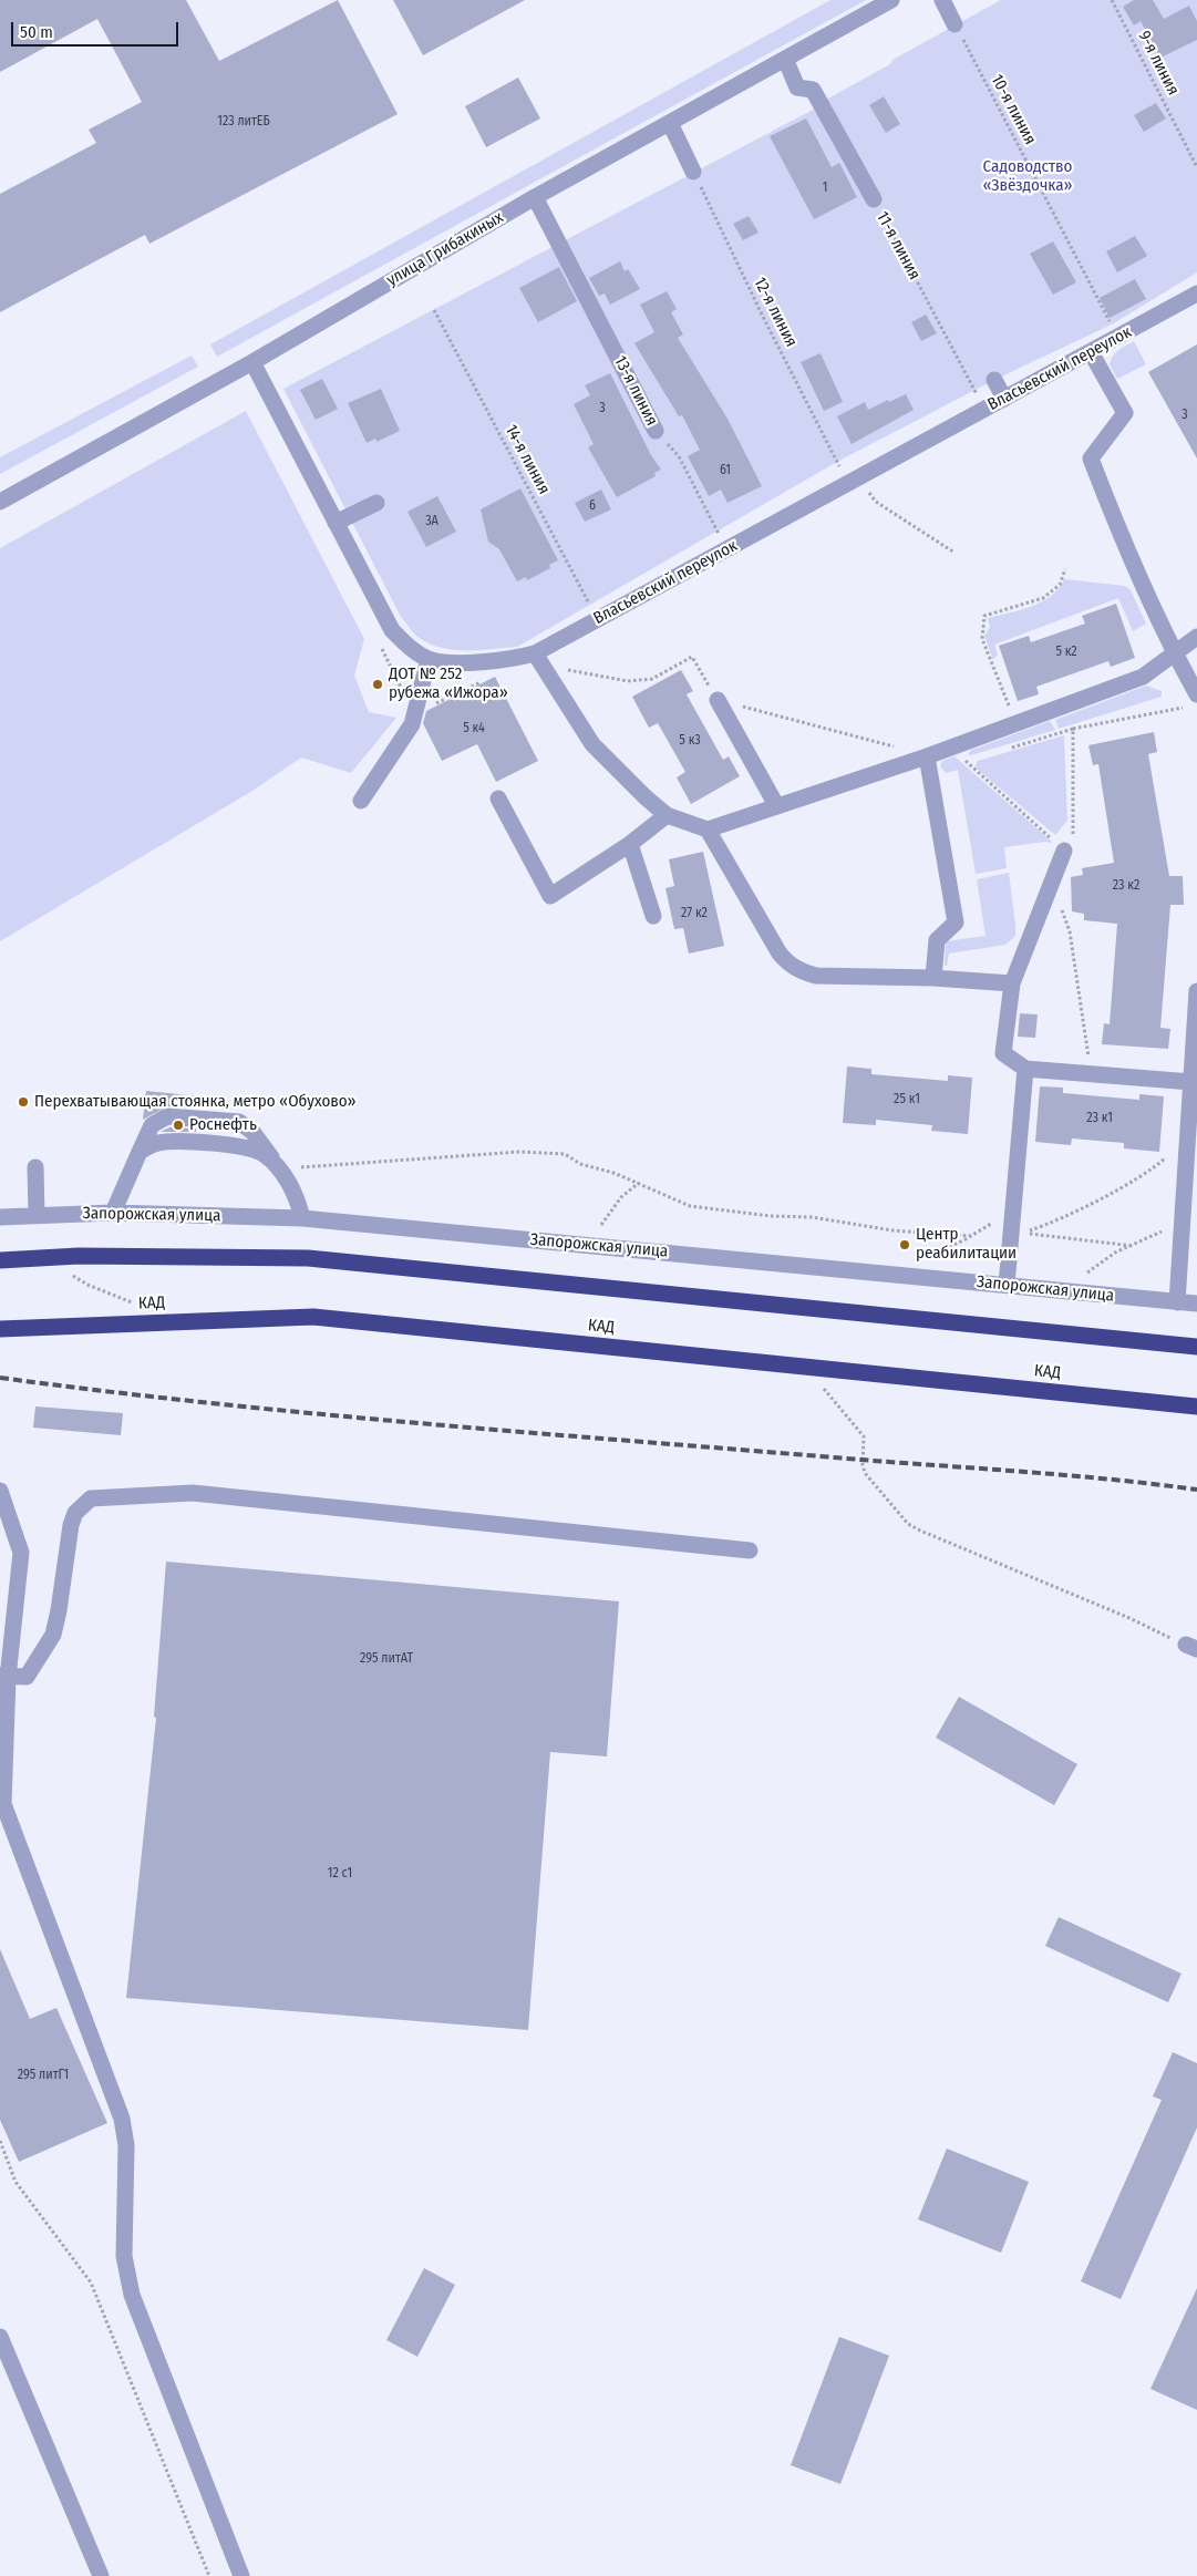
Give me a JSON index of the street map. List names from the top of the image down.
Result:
{
  "streets": {
    "highway": ["КАД"],
    "street": [
      "11-я линия",
      "улица Грибакиных",
      "Власьевский переулок",
      "13-я линия",
      "Запорожская улица"
    ],
    "path": [
      "9-я линия",
      "10-я линия",
      "12-я линия",
      "14-я линия"
    ]
  },
  "crossings": [
    ["10-я линия", "Власьевский переулок"],
    ["11-я линия", "улица Грибакиных"],
    ["улица Грибакиных", "Власьевский переулок"],
    ["улица Грибакиных", "13-я линия"],
    ["Власьевский переулок", "14-я линия"]
  ],
  "parks": ["Садоводство «Звёздочка»"],
  "places": [
    "ДОТ № 252 рубежа «Ижора»",
    "Перехватывающая стоянка, метро «Обухово»",
    "Роснефть",
    "Центр реабилитации"
  ],
  "house_numbers": [
    "123 литЕБ",
    "1",
    "3",
    "3",
    "61",
    "6",
    "3А",
    "5 к2",
    "5 к4",
    "5 к3",
    "23 к2",
    "27 к2",
    "25 к1",
    "23 к1",
    "295 литАТ",
    "12 с1",
    "295 литГ1"
  ],
  "scale_bar": "50 m"
}
